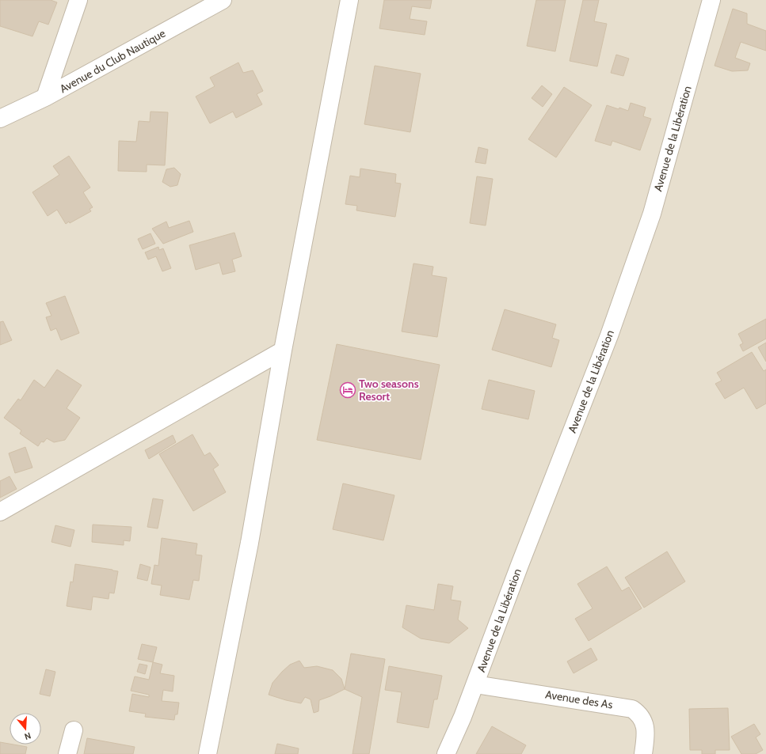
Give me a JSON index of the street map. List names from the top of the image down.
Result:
{
  "streets": {
    "street": ["Avenue du Club Nautique", "Avenue de la Libération", "Avenue des As"]
  },
  "crossings": [
    ["Avenue de la Libération", "Avenue des As"]
  ],
  "places": {
    "hotel": ["Two seasons Resort"]
  },
  "north": "bottom"
}
